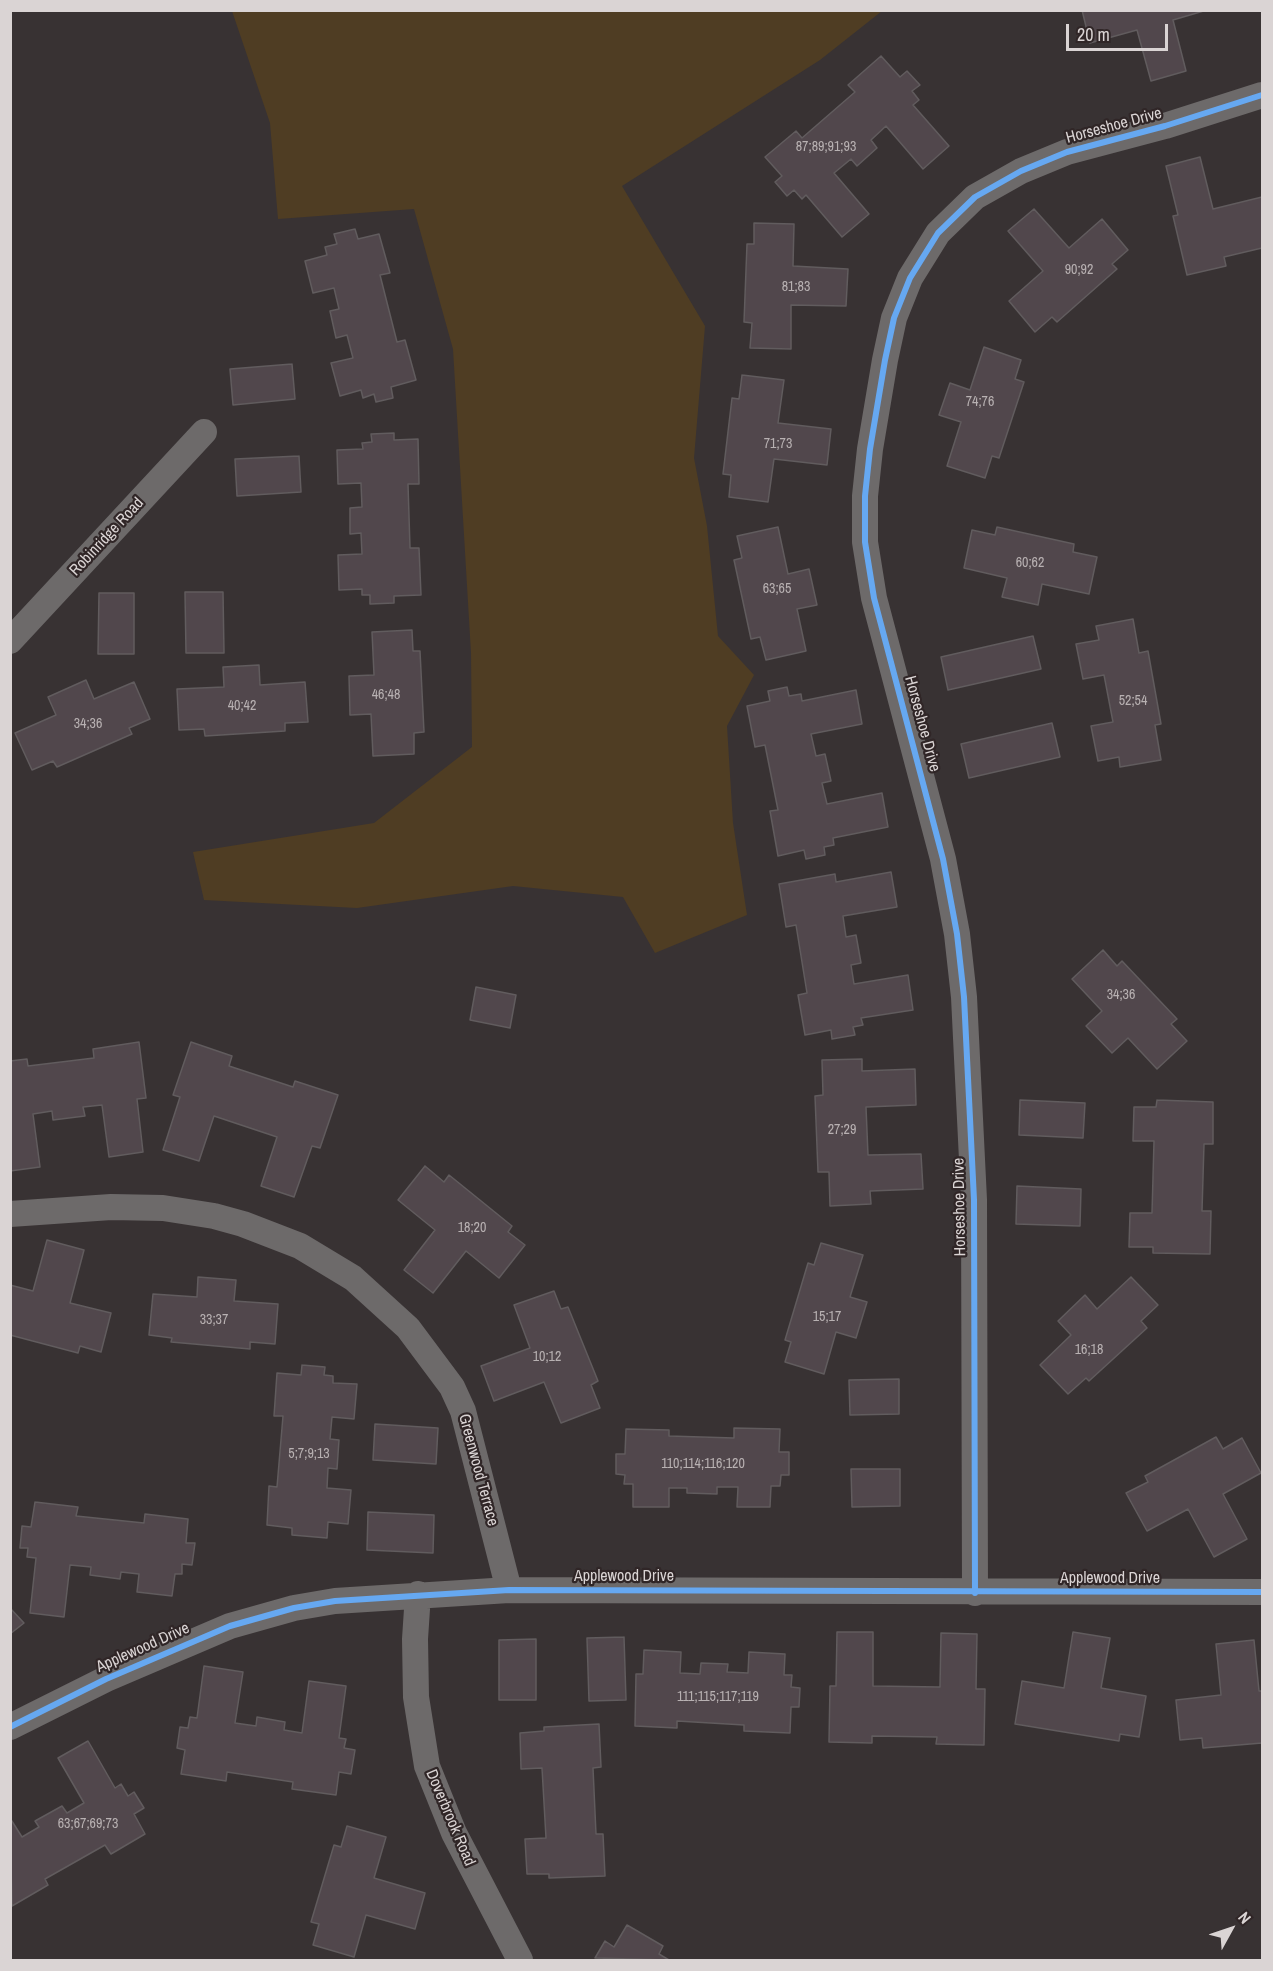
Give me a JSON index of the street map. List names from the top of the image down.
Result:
{
  "streets": {
    "street": [
      "Horseshoe Drive",
      "Robinridge Road",
      "Greenwood Terrace",
      "Applewood Drive",
      "Doverbrook Road"
    ]
  },
  "crossings": [
    ["Horseshoe Drive", "Applewood Drive"],
    ["Greenwood Terrace", "Applewood Drive"],
    ["Applewood Drive", "Doverbrook Road"]
  ],
  "house_numbers": [
    "87;89;91;93",
    "90;92",
    "81;83",
    "74;76",
    "71;73",
    "60;62",
    "63;65",
    "46;48",
    "52;54",
    "40;42",
    "34;36",
    "34;36",
    "27;29",
    "18;20",
    "15;17",
    "33;37",
    "16;18",
    "10;12",
    "5;7;9;13",
    "110;114;116;120",
    "111;115;117;119",
    "63;67;69;73"
  ],
  "scale_bar": "20 m",
  "north": "top right"
}
